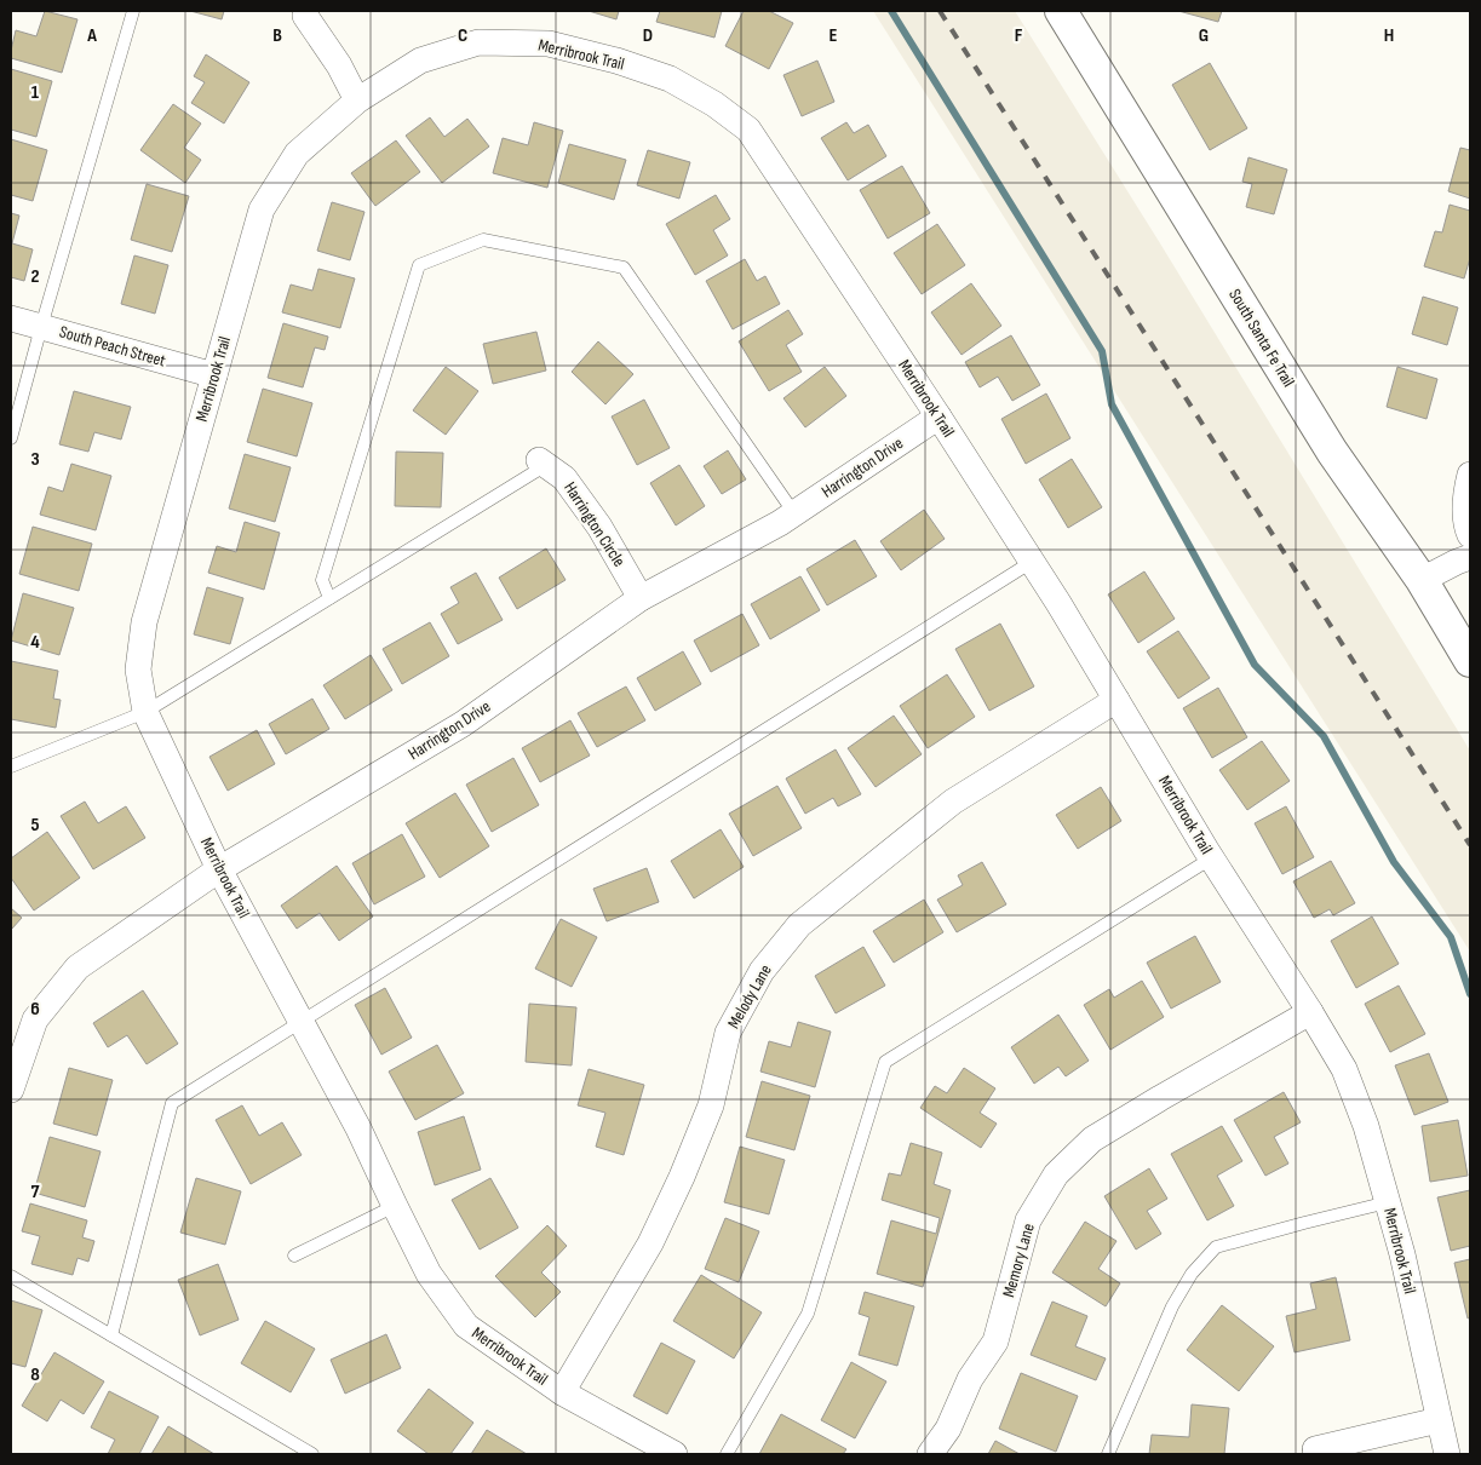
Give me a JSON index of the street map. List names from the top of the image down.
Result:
{
  "streets": {
    "street": [
      "Merribrook Trail",
      "South Santa Fe Trail",
      "South Peach Street",
      "Harrington Drive",
      "Harrington Circle",
      "Melody Lane",
      "Memory Lane"
    ]
  },
  "crossings": [
    ["Merribrook Trail", "South Peach Street"],
    ["Merribrook Trail", "Harrington Drive"],
    ["Merribrook Trail", "Melody Lane"],
    ["Merribrook Trail", "Memory Lane"],
    ["Harrington Drive", "Harrington Circle"]
  ],
  "grid": {
    "columns": [
      "A",
      "B",
      "C",
      "D",
      "E",
      "F",
      "G",
      "H"
    ],
    "rows": [
      "1",
      "2",
      "3",
      "4",
      "5",
      "6",
      "7",
      "8"
    ]
  }
}
